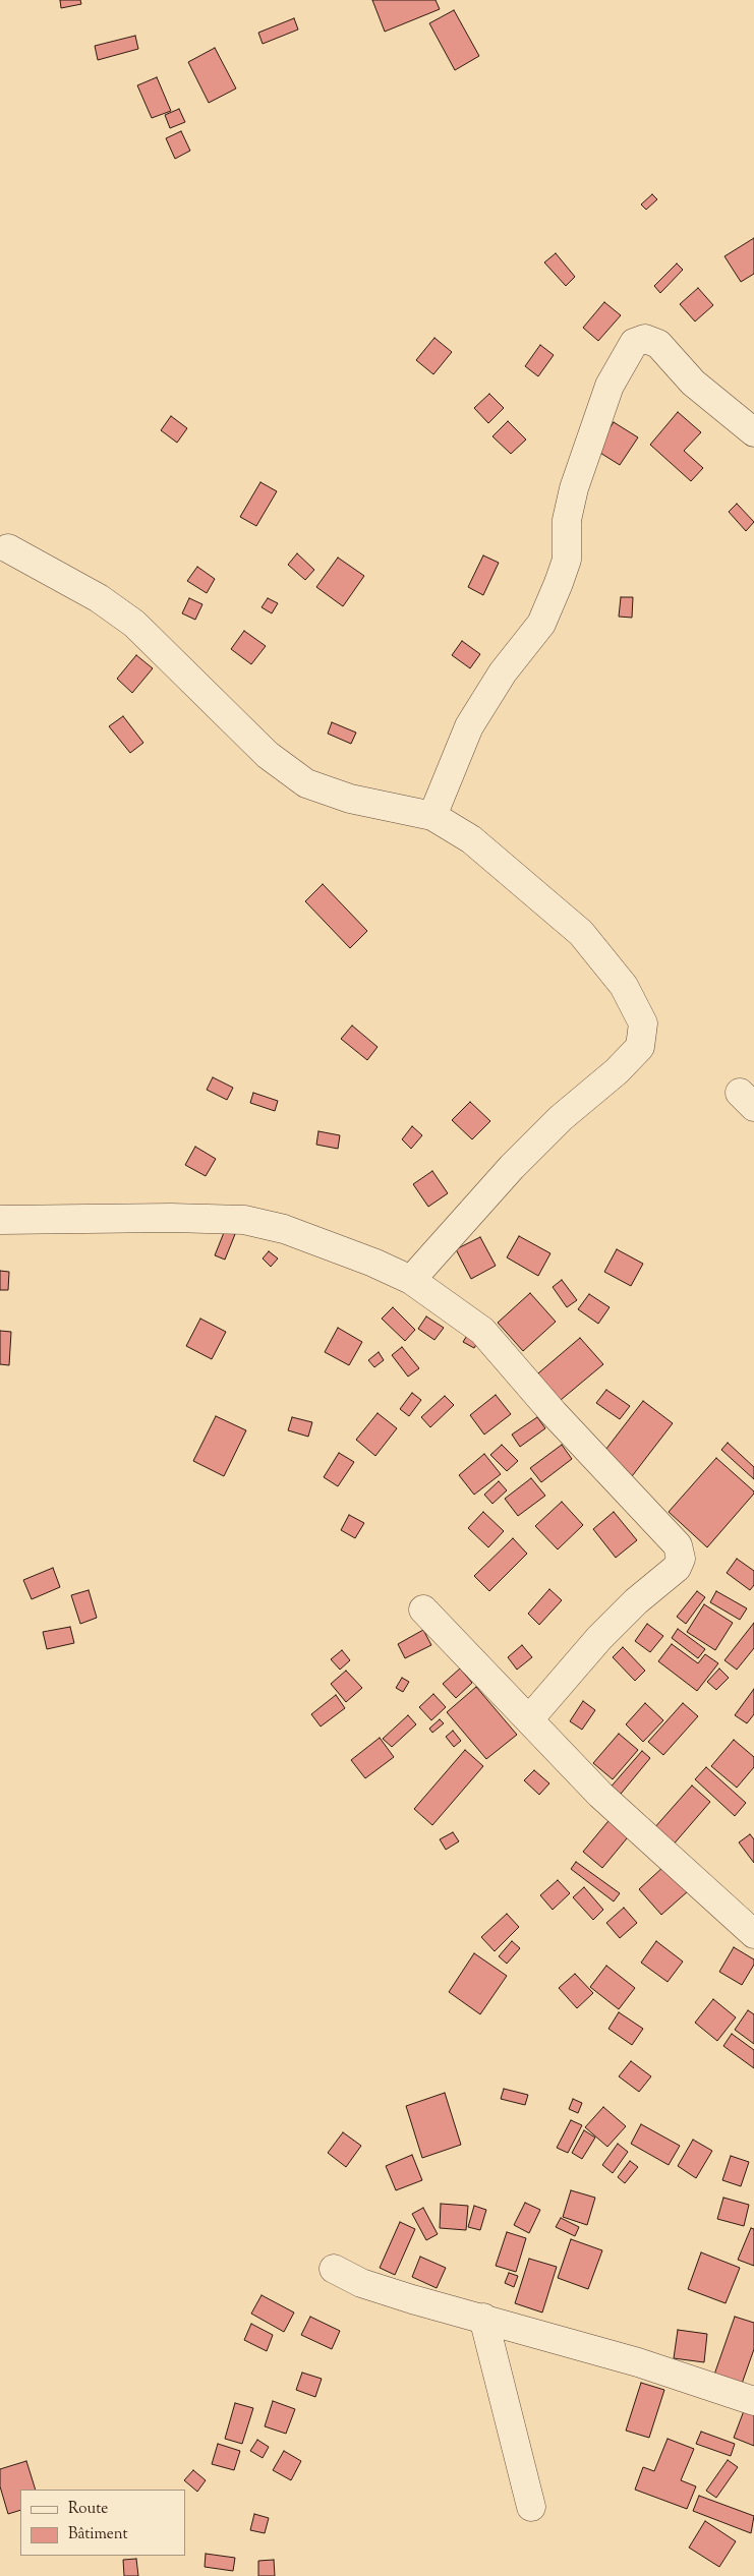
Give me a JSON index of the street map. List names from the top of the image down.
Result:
{
  "legend": ["Route", "Bâtiment"]
}
